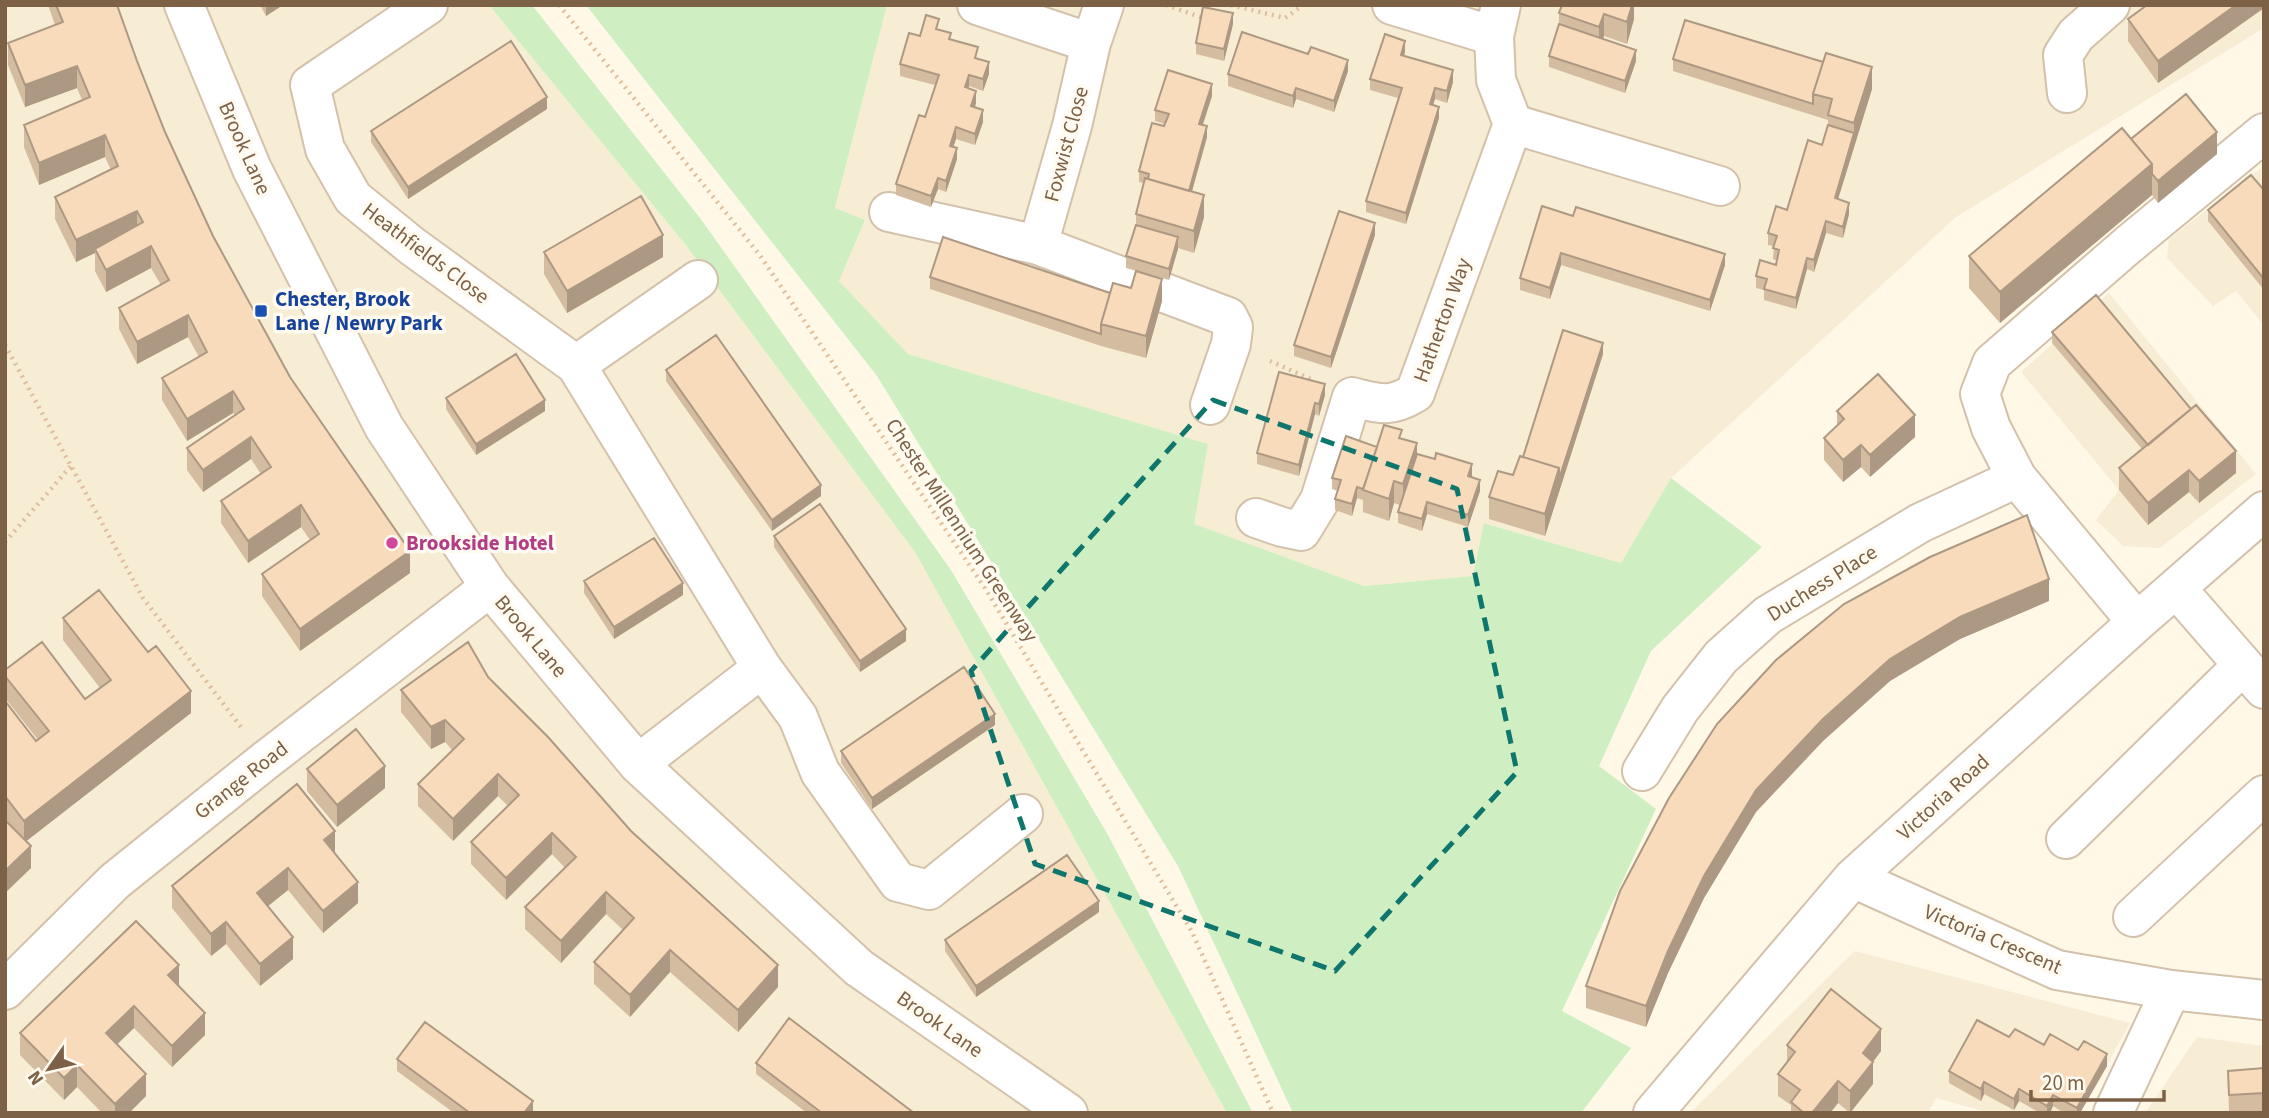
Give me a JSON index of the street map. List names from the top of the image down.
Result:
{
  "streets": {
    "street": [
      "Foxwist Close",
      "Brook Lane",
      "Heathfields Close",
      "Hatherton Way",
      "Duchess Place",
      "Grange Road",
      "Victoria Road",
      "Victoria Crescent"
    ],
    "path": ["Chester Millennium Greenway"]
  },
  "crossings": [
    ["Brook Lane", "Grange Road"],
    ["Victoria Road", "Victoria Crescent"]
  ],
  "places": {
    "transit": ["Chester, Brook Lane / Newry Park"],
    "other": ["Brookside Hotel"]
  },
  "scale_bar": "20 m",
  "north": "bottom left"
}
